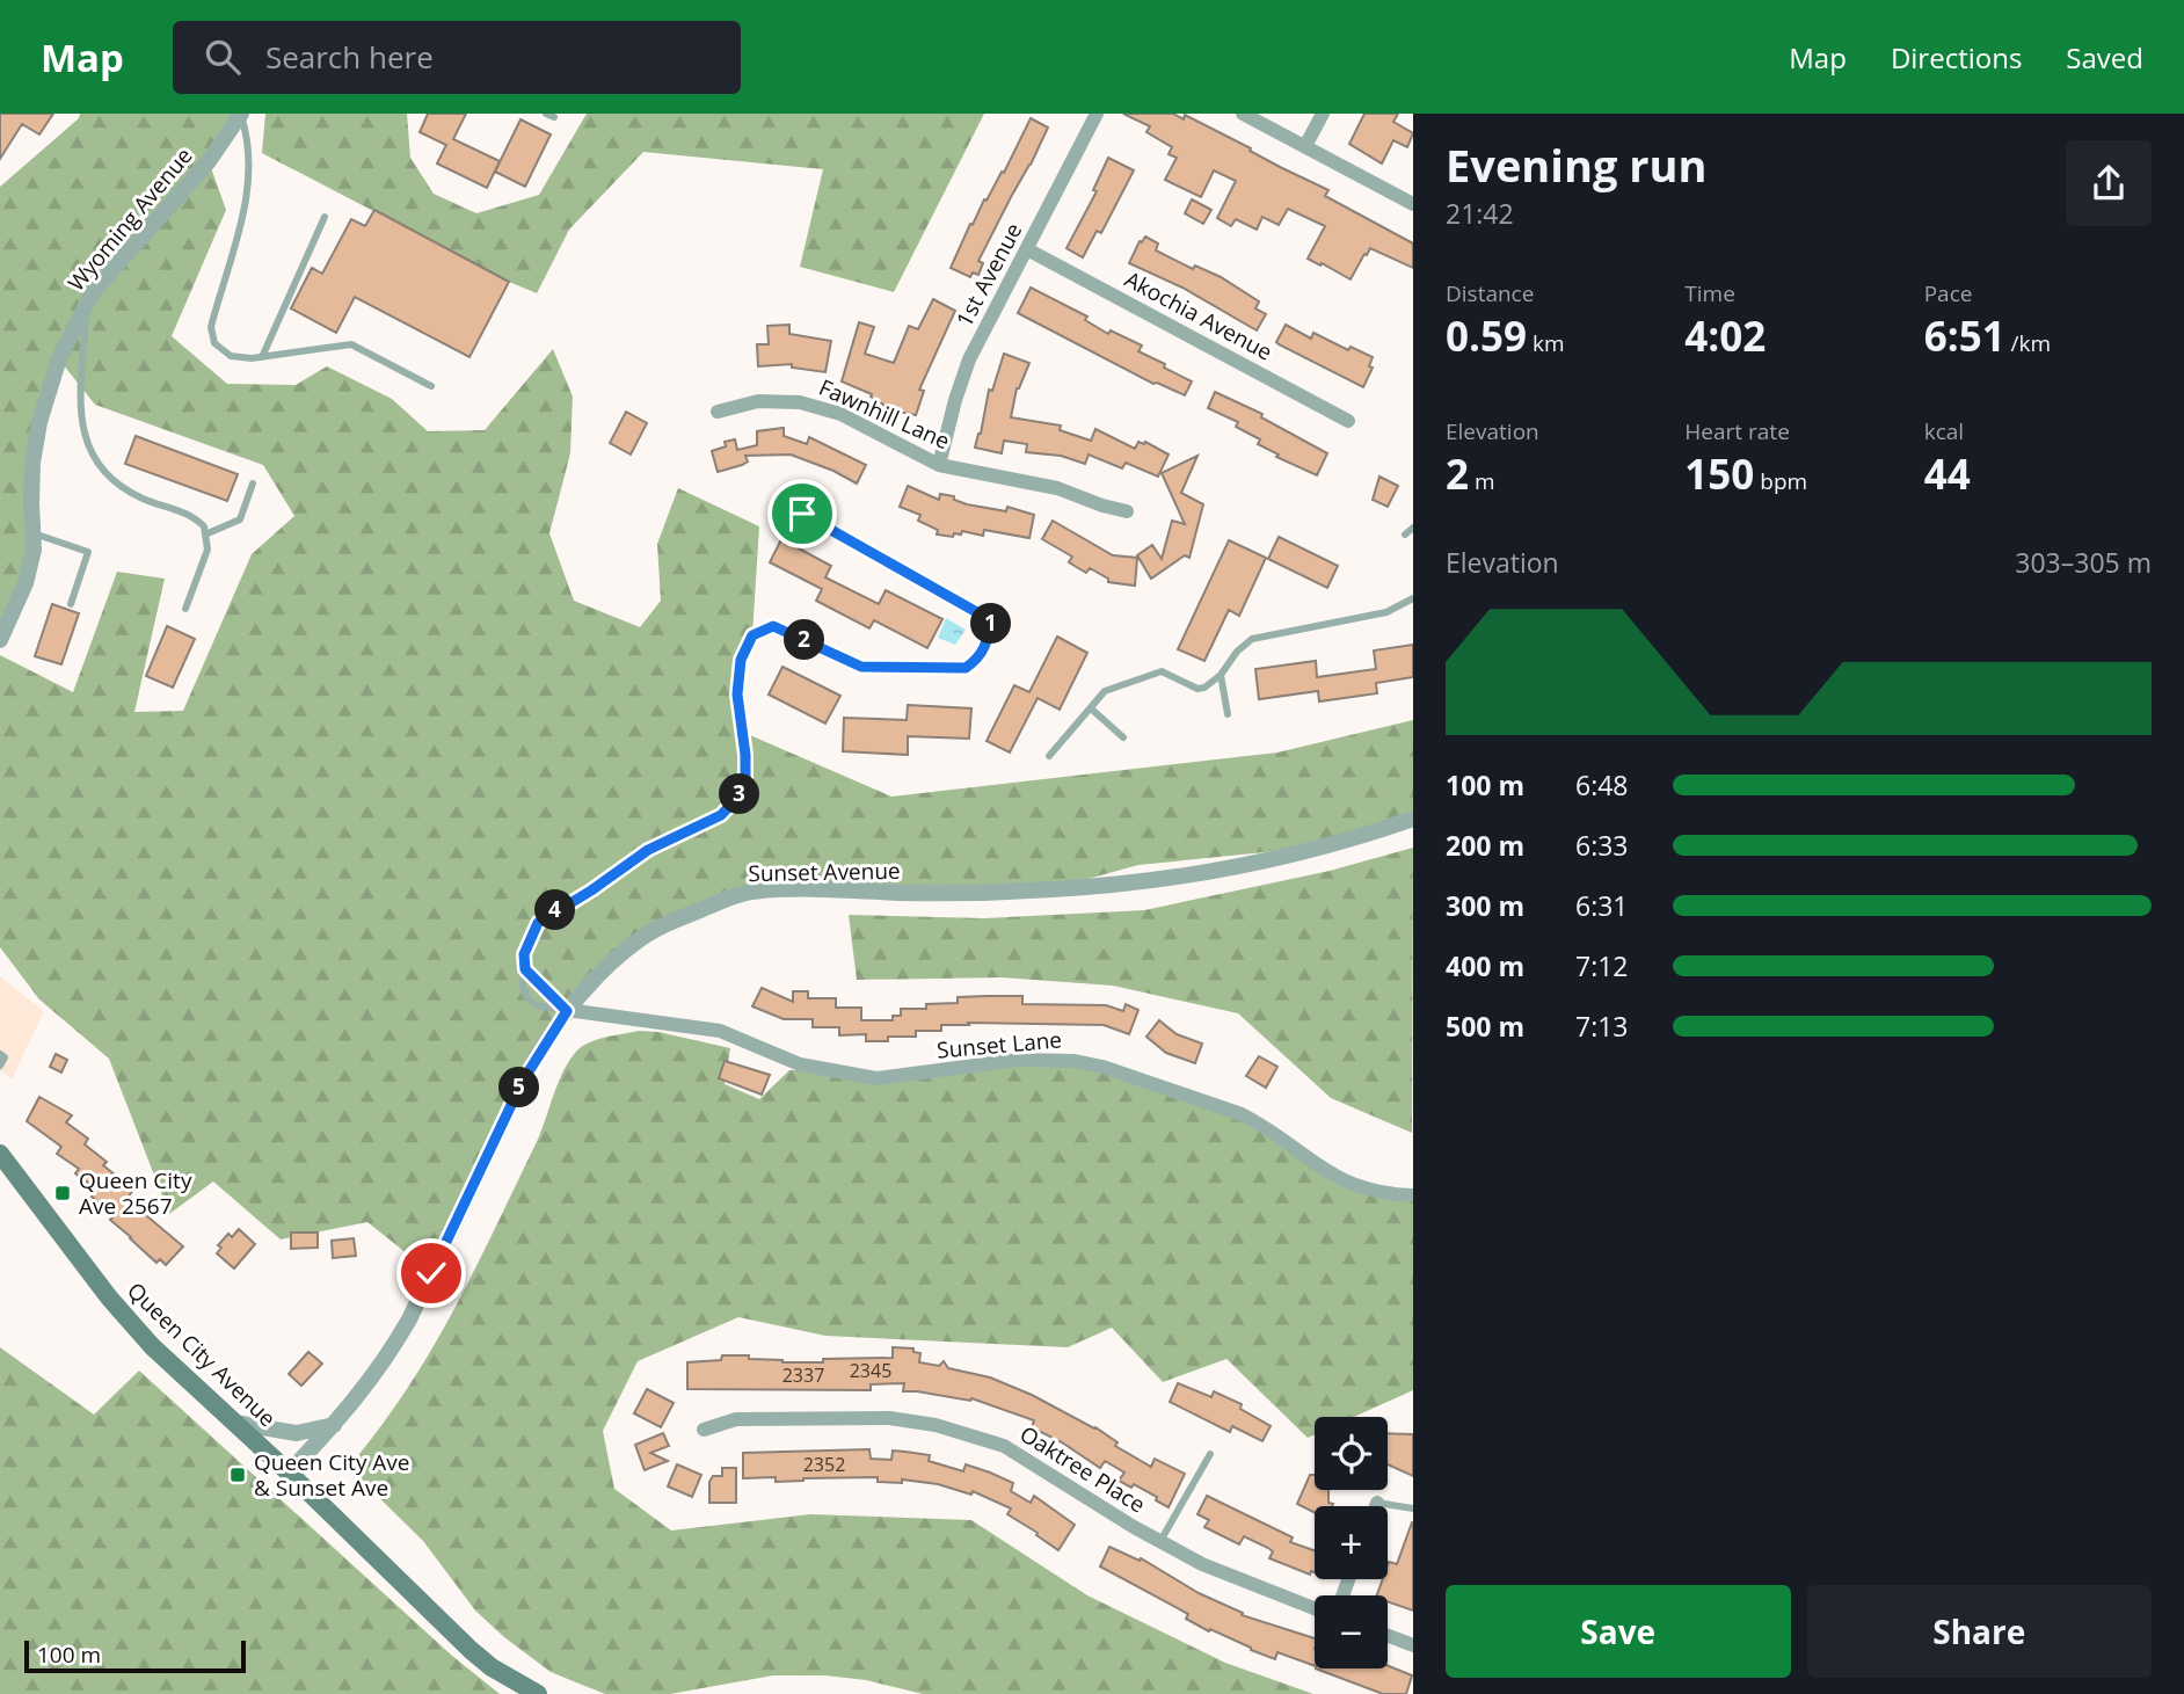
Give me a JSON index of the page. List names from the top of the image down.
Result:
{
  "streets": {
    "main road": ["Queen City Avenue"],
    "street": [
      "Wyoming Avenue",
      "1st Avenue",
      "Akochia Avenue",
      "Fawnhill Lane",
      "Sunset Avenue",
      "Sunset Lane",
      "Oaktree Place"
    ]
  },
  "crossings": [
    ["1st Avenue", "Akochia Avenue"],
    ["1st Avenue", "Fawnhill Lane"],
    ["Sunset Avenue", "Sunset Lane"],
    ["Sunset Avenue", "Queen City Avenue"]
  ],
  "places": {
    "transit": ["Queen City Ave 2567", "Queen City Ave & Sunset Ave"]
  },
  "house_numbers": ["2345", "2337", "2352"],
  "scale_bar": "100 m",
  "page": {
    "header": "Map",
    "search": "Search here",
    "nav": ["Map", "Directions", "Saved"],
    "heading": ["Evening run", "21:42"],
    "stats": [
      ["Distance", "0.59 km"],
      ["Time", "4:02"],
      ["Pace", "6:51 /km"],
      ["Elevation", "2 m"],
      ["Heart rate", "150 bpm"],
      ["kcal", "44"]
    ],
    "chart": ["Elevation", "303–305 m"],
    "pins": [
      "1",
      "2",
      "3",
      "4",
      "5"
    ],
    "list": [
      {
        "name": "100 m",
        "note": "6:48"
      },
      {
        "name": "200 m",
        "note": "6:33"
      },
      {
        "name": "300 m",
        "note": "6:31"
      },
      {
        "name": "400 m",
        "note": "7:12"
      },
      {
        "name": "500 m",
        "note": "7:13"
      }
    ],
    "map_buttons": ["+", "−"],
    "buttons": ["Save", "Share"],
    "scale": "100 m"
  }
}
